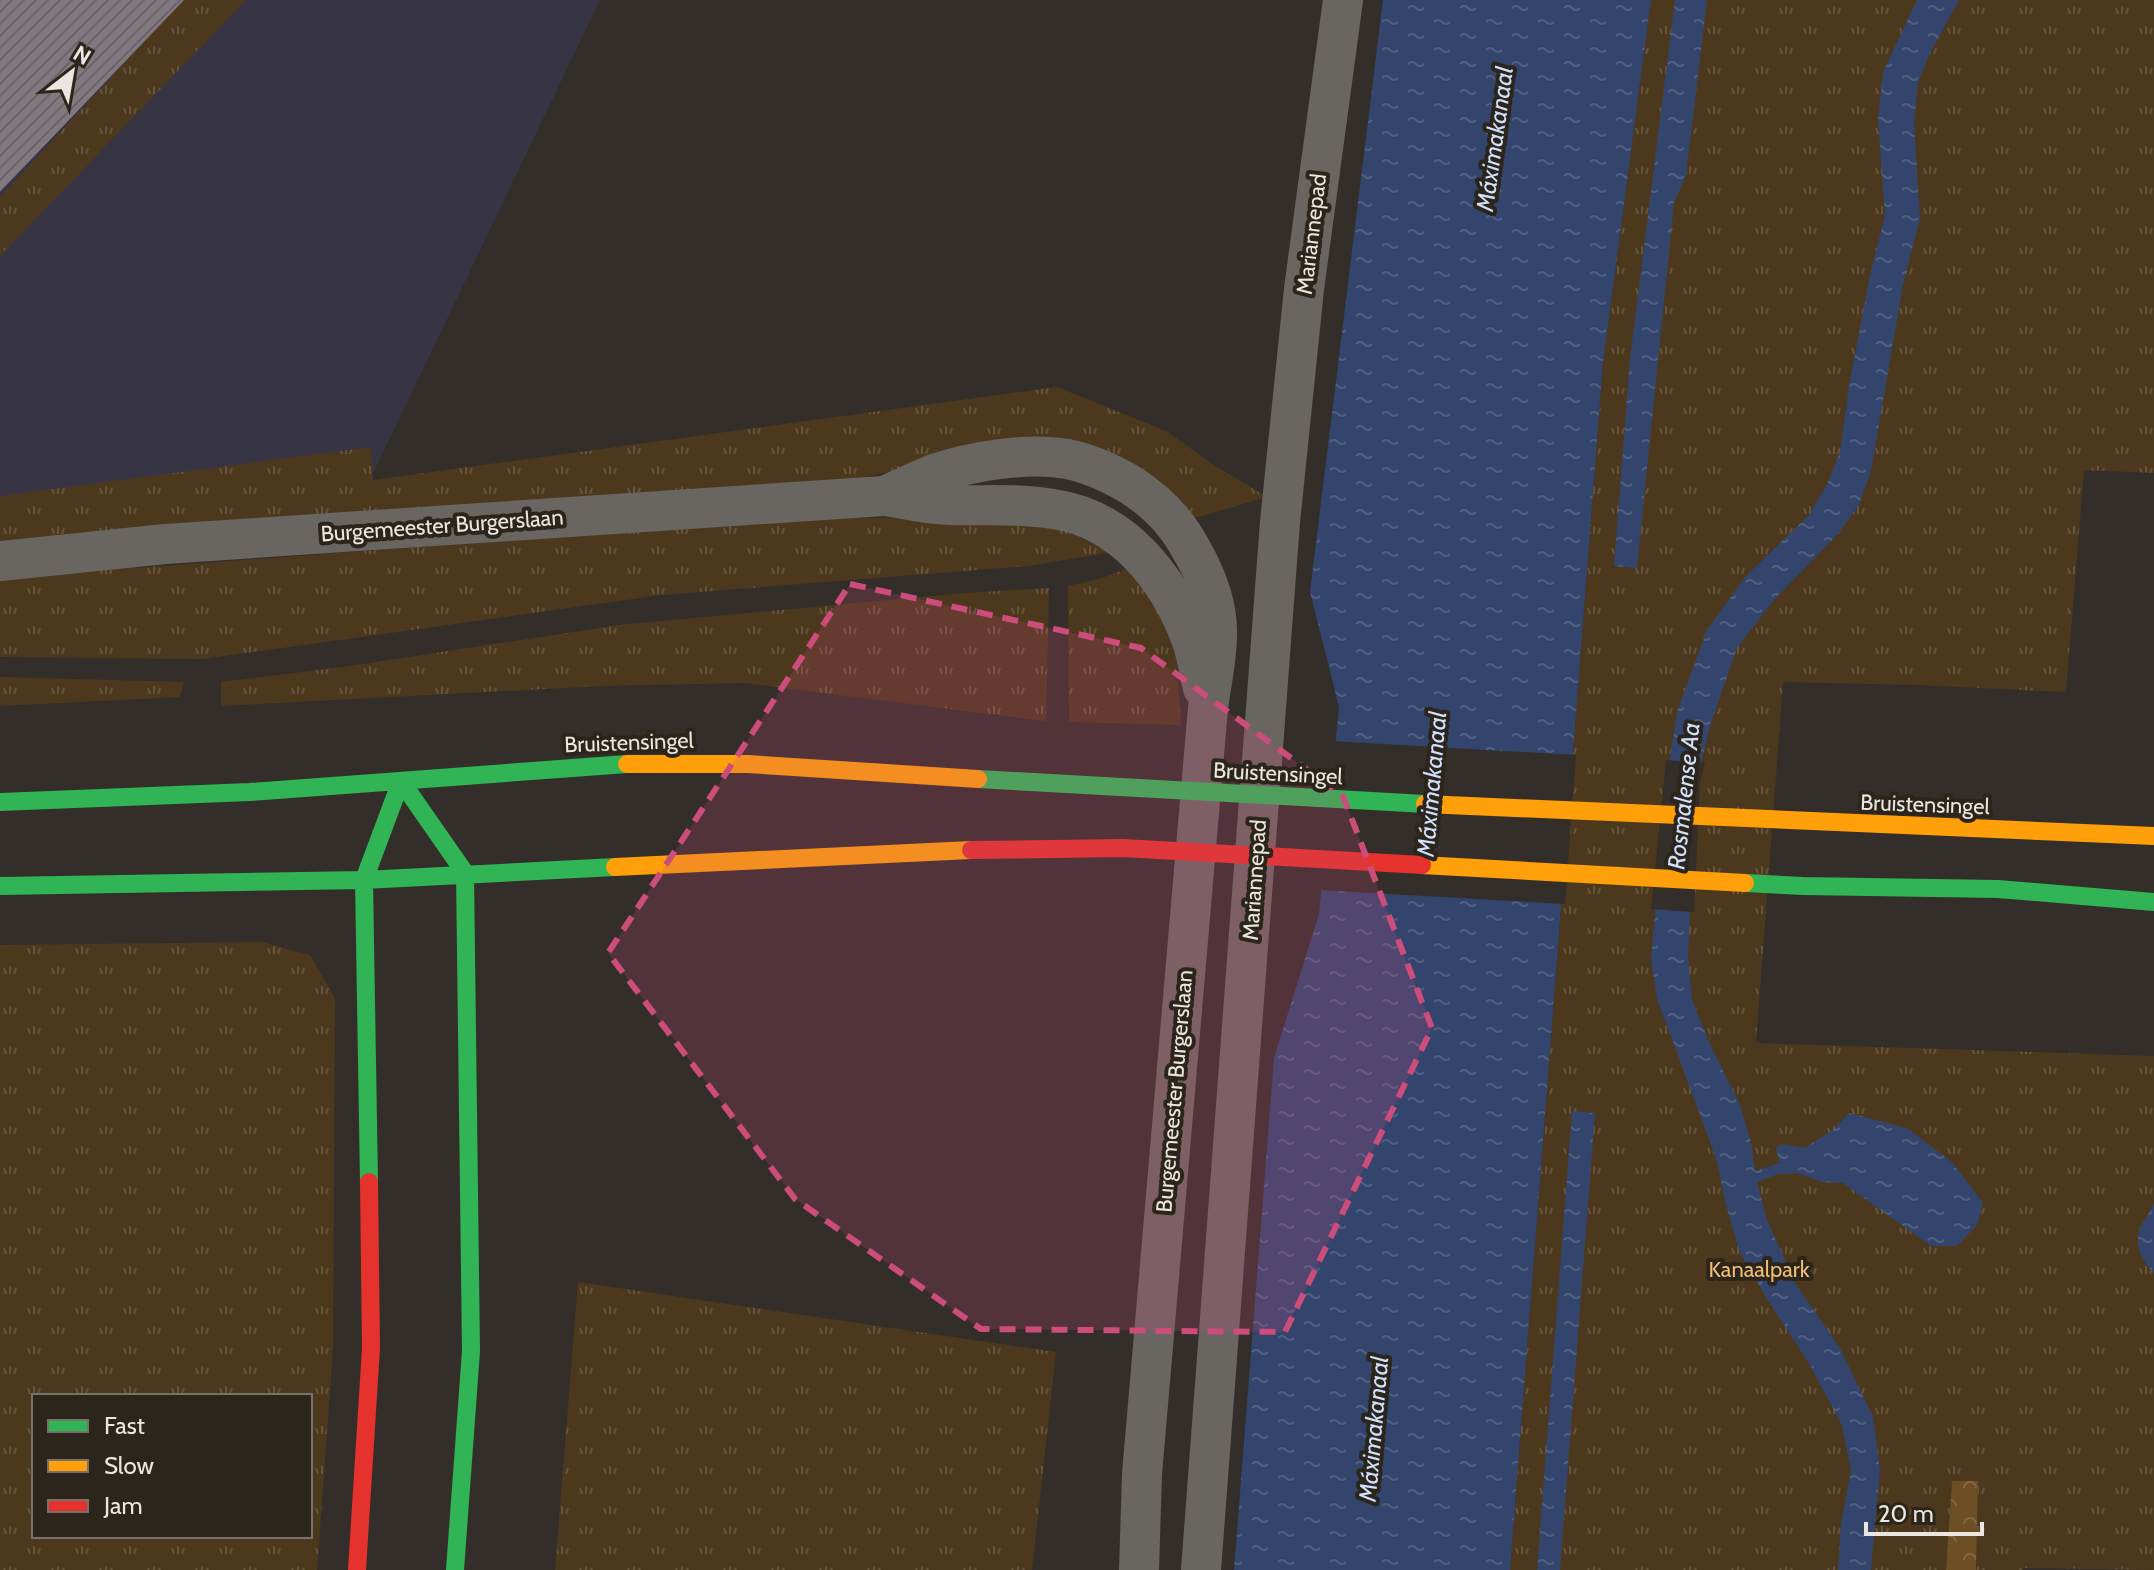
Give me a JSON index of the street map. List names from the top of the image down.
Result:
{
  "streets": {
    "main road": ["Bruistensingel"],
    "street": ["Mariannepad", "Burgemeester Burgerslaan"]
  },
  "water": ["Máximakanaal", "Rosmalense Aa"],
  "parks": ["Kanaalpark"],
  "legend": ["Fast", "Slow", "Jam"],
  "scale_bar": "20 m",
  "north": "top right"
}
